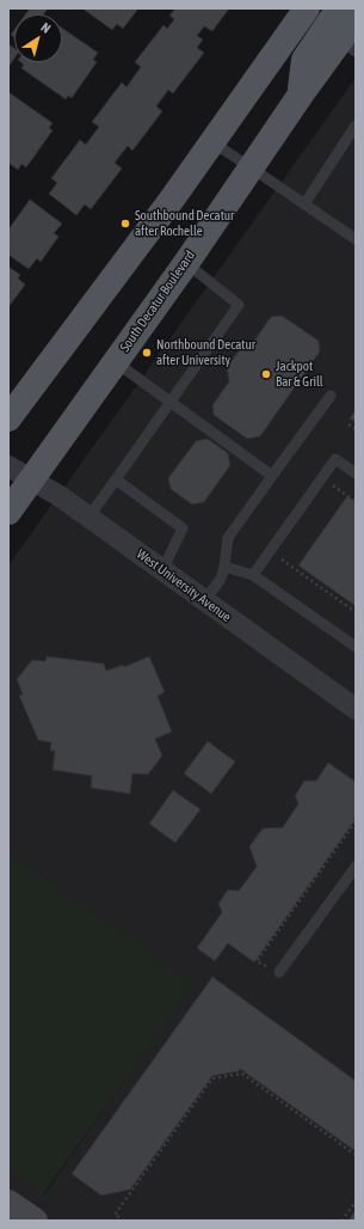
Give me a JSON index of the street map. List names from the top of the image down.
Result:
{
  "streets": {
    "main road": ["South Decatur Boulevard"],
    "street": ["West University Avenue"]
  },
  "crossings": [
    ["South Decatur Boulevard", "West University Avenue"]
  ],
  "places": ["Southbound Decatur after Rochelle", "Northbound Decatur after University", "Jackpot Bar & Grill"],
  "north": "top right"
}
